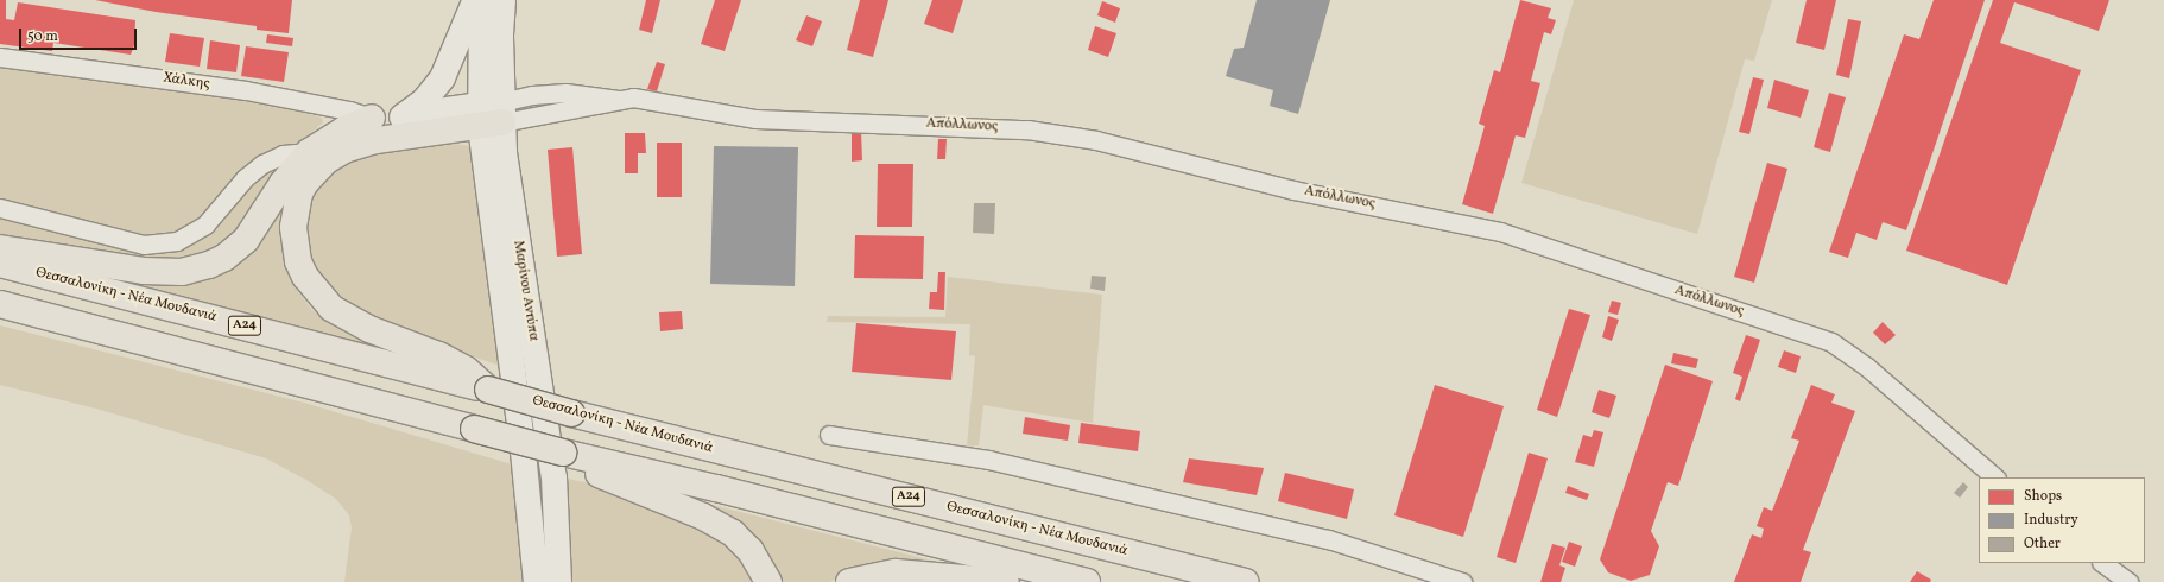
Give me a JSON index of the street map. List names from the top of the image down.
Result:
{
  "streets": {
    "highway": ["Θεσσαλονίκη - Νέα Μουδανιά", "Α24"],
    "main road": ["Μαρίνου Αντύπα"],
    "street": ["Χάλκης", "Απόλλωνος"]
  },
  "crossings": [
    ["Απόλλωνος", "Μαρίνου Αντύπα"]
  ],
  "legend": ["Shops", "Industry", "Other"],
  "scale_bar": "50 m"
}
